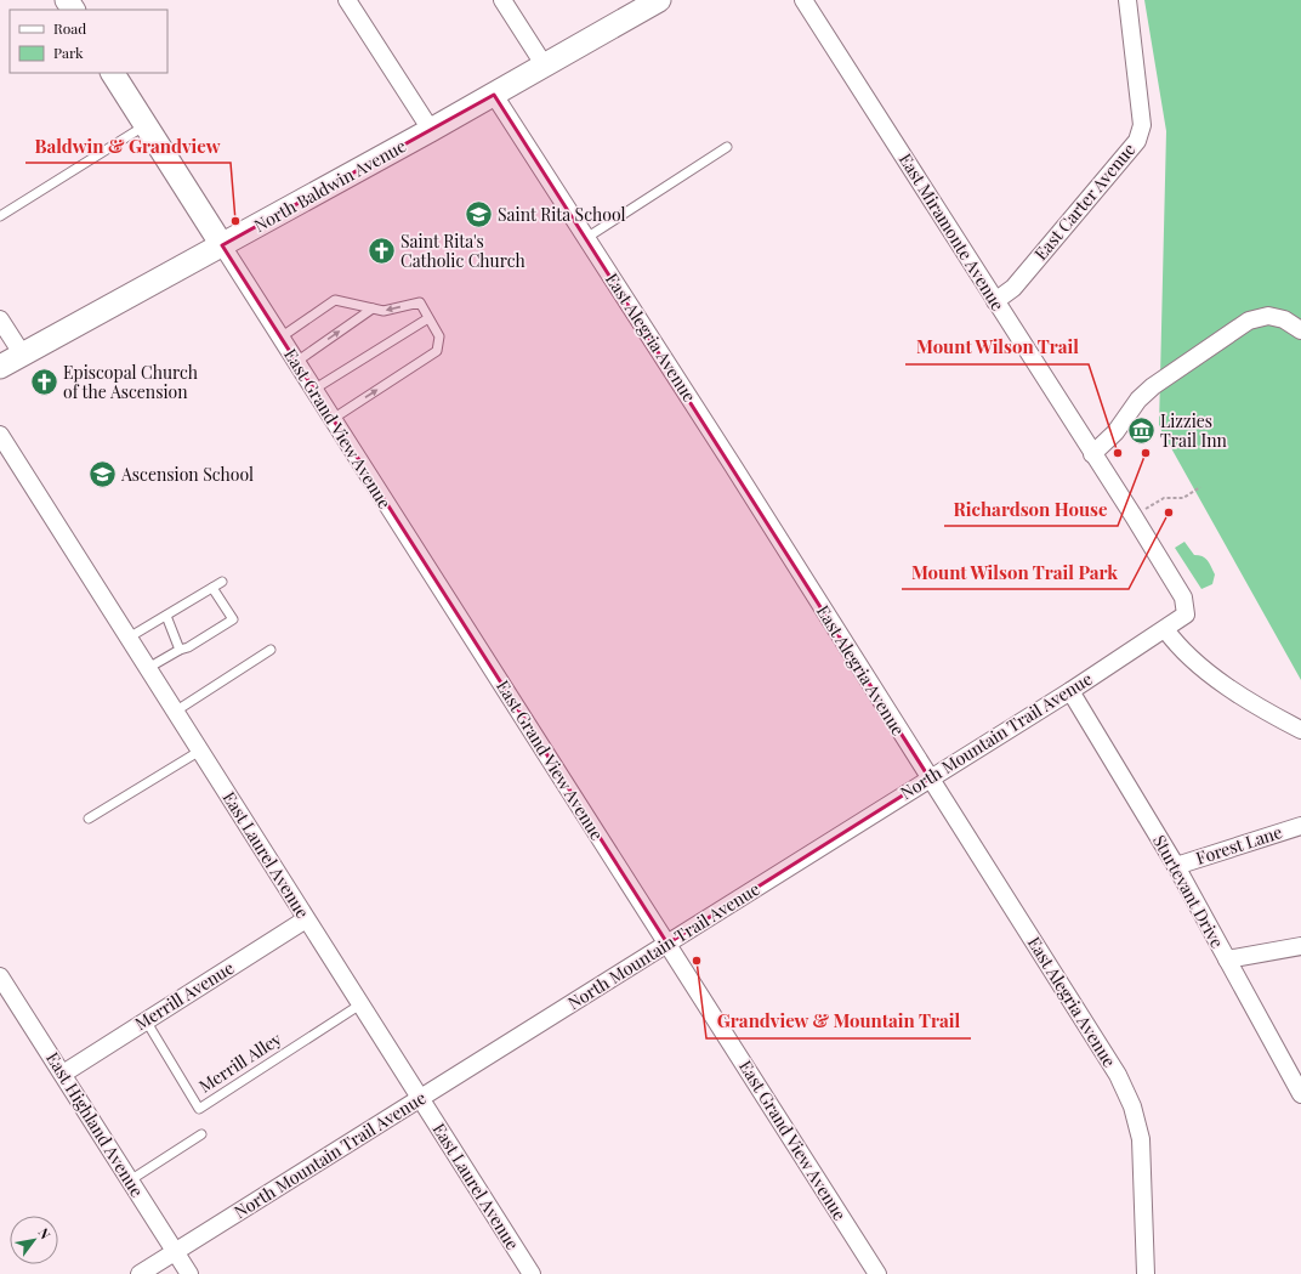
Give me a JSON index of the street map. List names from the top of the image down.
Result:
{
  "streets": {
    "street": [
      "North Baldwin Avenue",
      "East Carter Avenue",
      "East Miramonte Avenue",
      "East Alegria Avenue",
      "East Grand View Avenue",
      "North Mountain Trail Avenue",
      "Forest Lane",
      "East Laurel Avenue",
      "Sturtevant Drive",
      "Merrill Avenue",
      "East Highland Avenue"
    ],
    "lane": ["Merrill Alley"]
  },
  "crossings": [
    ["North Baldwin Avenue", "East Alegria Avenue"],
    ["North Baldwin Avenue", "East Grand View Avenue"],
    ["East Carter Avenue", "East Miramonte Avenue"],
    ["East Miramonte Avenue", "North Mountain Trail Avenue"],
    ["East Alegria Avenue", "North Mountain Trail Avenue"],
    ["East Grand View Avenue", "North Mountain Trail Avenue"],
    ["North Mountain Trail Avenue", "East Laurel Avenue"],
    ["North Mountain Trail Avenue", "Sturtevant Drive"],
    ["North Mountain Trail Avenue", "East Highland Avenue"],
    ["Forest Lane", "Sturtevant Drive"],
    ["East Laurel Avenue", "Merrill Avenue"],
    ["East Laurel Avenue", "Merrill Alley"],
    ["Merrill Avenue", "Merrill Alley"],
    ["Merrill Avenue", "East Highland Avenue"]
  ],
  "places": {
    "school or university": ["Saint Rita School", "Ascension School"],
    "other": [
      "Baldwin & Grandview",
      "Mount Wilson Trail",
      "Richardson House",
      "Mount Wilson Trail Park",
      "Grandview & Mountain Trail"
    ],
    "church": ["Saint Rita's Catholic Church", "Episcopal Church of the Ascension"],
    "museum": ["Lizzies Trail Inn"]
  },
  "legend": ["Road", "Park"],
  "north": "top right"
}
